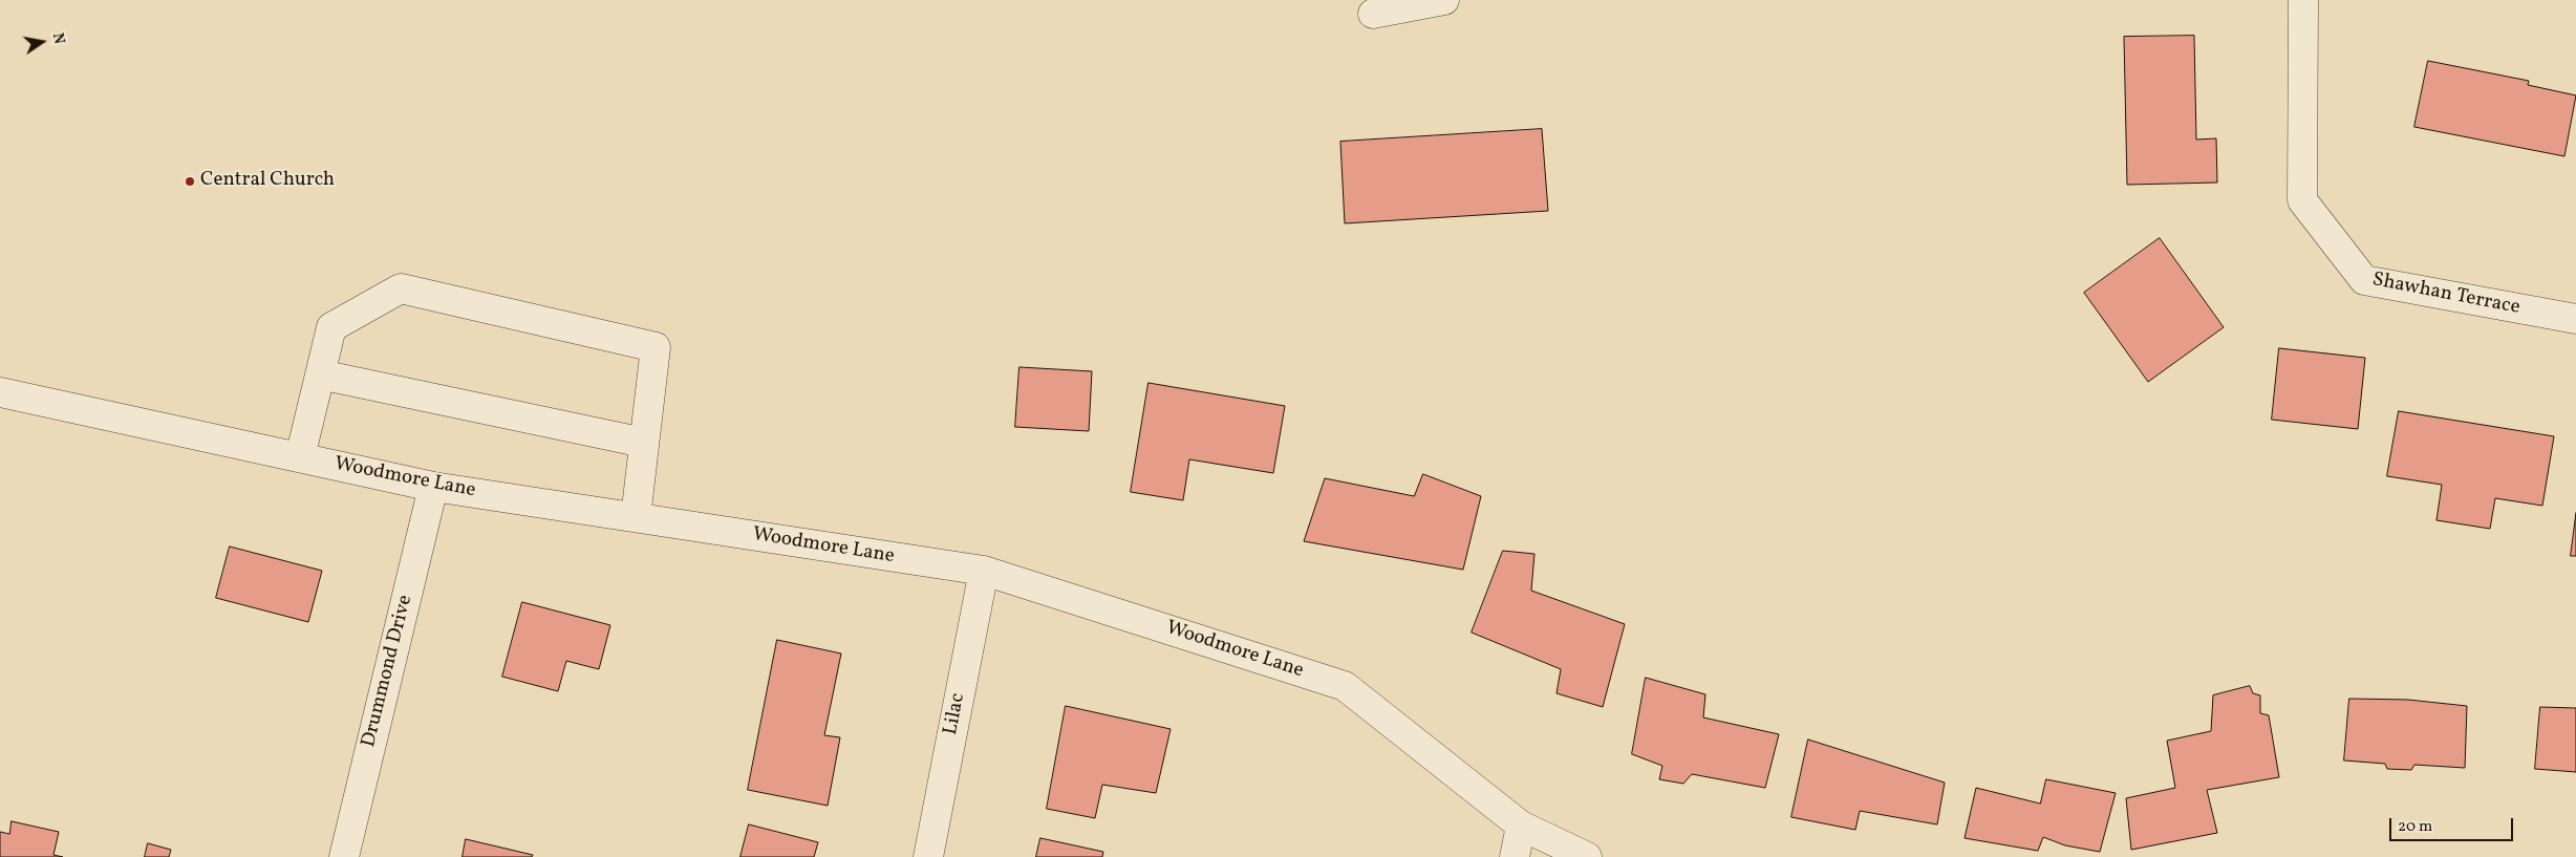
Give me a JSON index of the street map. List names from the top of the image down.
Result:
{
  "streets": {
    "street": [
      "Shawhan Terrace",
      "Woodmore Lane",
      "Drummond Drive",
      "Lilac"
    ]
  },
  "crossings": [
    ["Woodmore Lane", "Drummond Drive"],
    ["Woodmore Lane", "Lilac"]
  ],
  "places": ["Central Church"],
  "scale_bar": "20 m",
  "north": "right"
}
